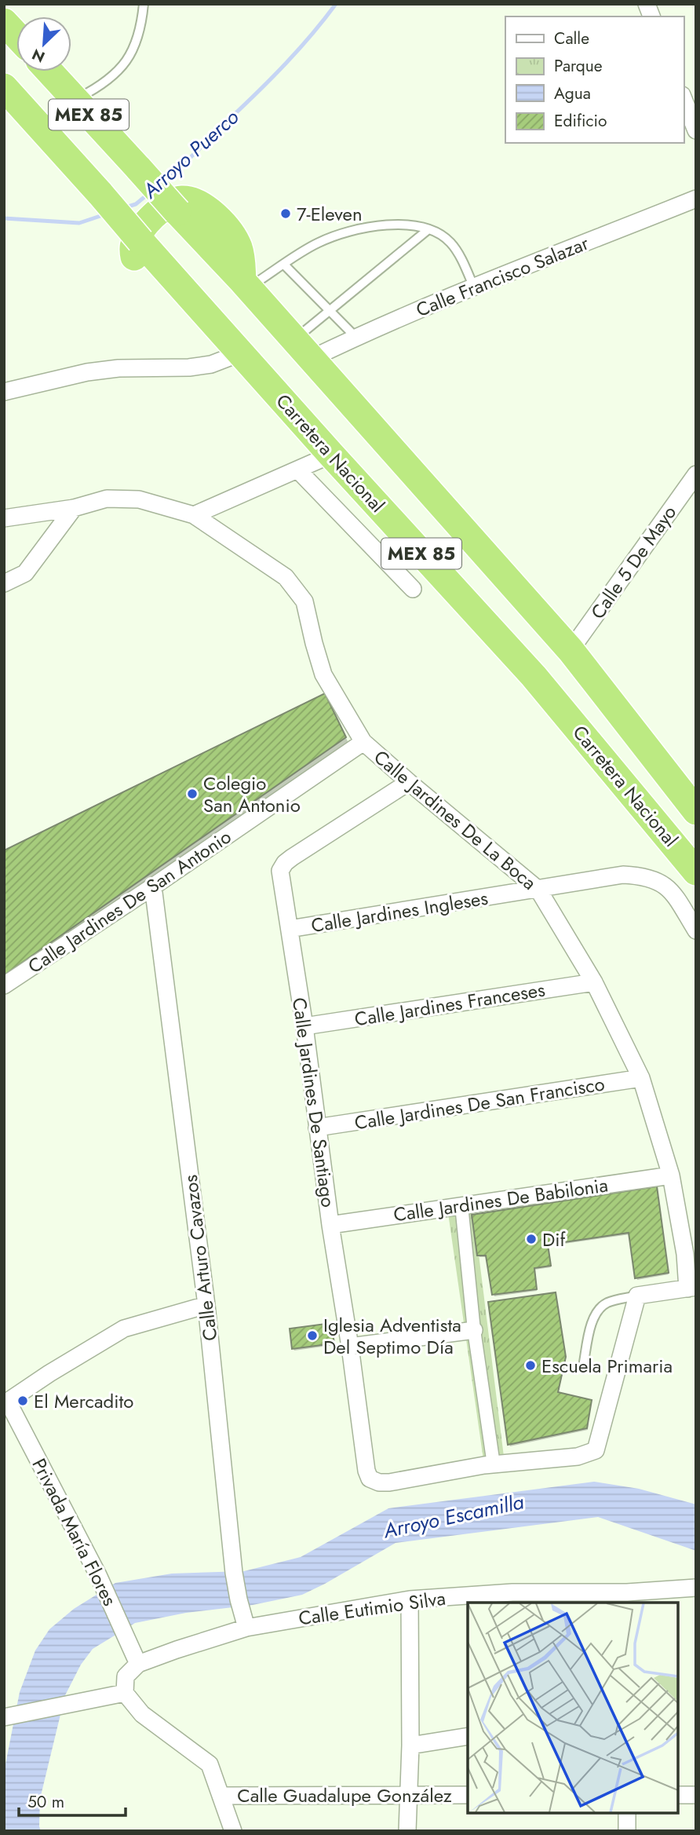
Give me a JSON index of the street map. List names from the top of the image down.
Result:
{
  "streets": {
    "highway": ["MEX 85", "Carretera Nacional"],
    "street": [
      "Calle Francisco Salazar",
      "Calle 5 De Mayo",
      "Calle Jardines De La Boca",
      "Calle Jardines De San Antonio",
      "Calle Jardines Ingleses",
      "Calle Jardines Franceses",
      "Calle Jardines De Santiago",
      "Calle Jardines De San Francisco",
      "Calle Jardines De Babilonia",
      "Calle Arturo Cavazos",
      "Privada María Flores",
      "Calle Eutimio Silva",
      "Calle Guadalupe González"
    ]
  },
  "crossings": [
    ["MEX 85", "Carretera Nacional"],
    ["Calle Francisco Salazar", "Carretera Nacional"],
    ["Carretera Nacional", "Calle 5 De Mayo"],
    ["Calle Jardines De La Boca", "Calle Jardines De San Antonio"],
    ["Calle Jardines De La Boca", "Calle Jardines Ingleses"],
    ["Calle Jardines De La Boca", "Calle Jardines Franceses"],
    ["Calle Jardines De La Boca", "Calle Jardines De Santiago"],
    ["Calle Jardines De La Boca", "Calle Jardines De San Francisco"],
    ["Calle Jardines De La Boca", "Calle Jardines De Babilonia"],
    ["Calle Jardines De San Antonio", "Calle Arturo Cavazos"],
    ["Calle Jardines Ingleses", "Calle Jardines De Santiago"],
    ["Calle Jardines Franceses", "Calle Jardines De Santiago"],
    ["Calle Jardines De Santiago", "Calle Jardines De San Francisco"],
    ["Calle Jardines De Santiago", "Calle Jardines De Babilonia"],
    ["Calle Arturo Cavazos", "Calle Eutimio Silva"],
    ["Privada María Flores", "Calle Eutimio Silva"]
  ],
  "water": ["Arroyo Puerco", "Arroyo Escamilla"],
  "places": [
    "7-Eleven",
    "Colegio San Antonio",
    "Dif",
    "Iglesia Adventista Del Septimo Día",
    "Escuela Primaria",
    "El Mercadito"
  ],
  "legend": [
    "Calle",
    "Parque",
    "Agua",
    "Edificio"
  ],
  "scale_bar": "50 m",
  "north": "bottom left"
}
